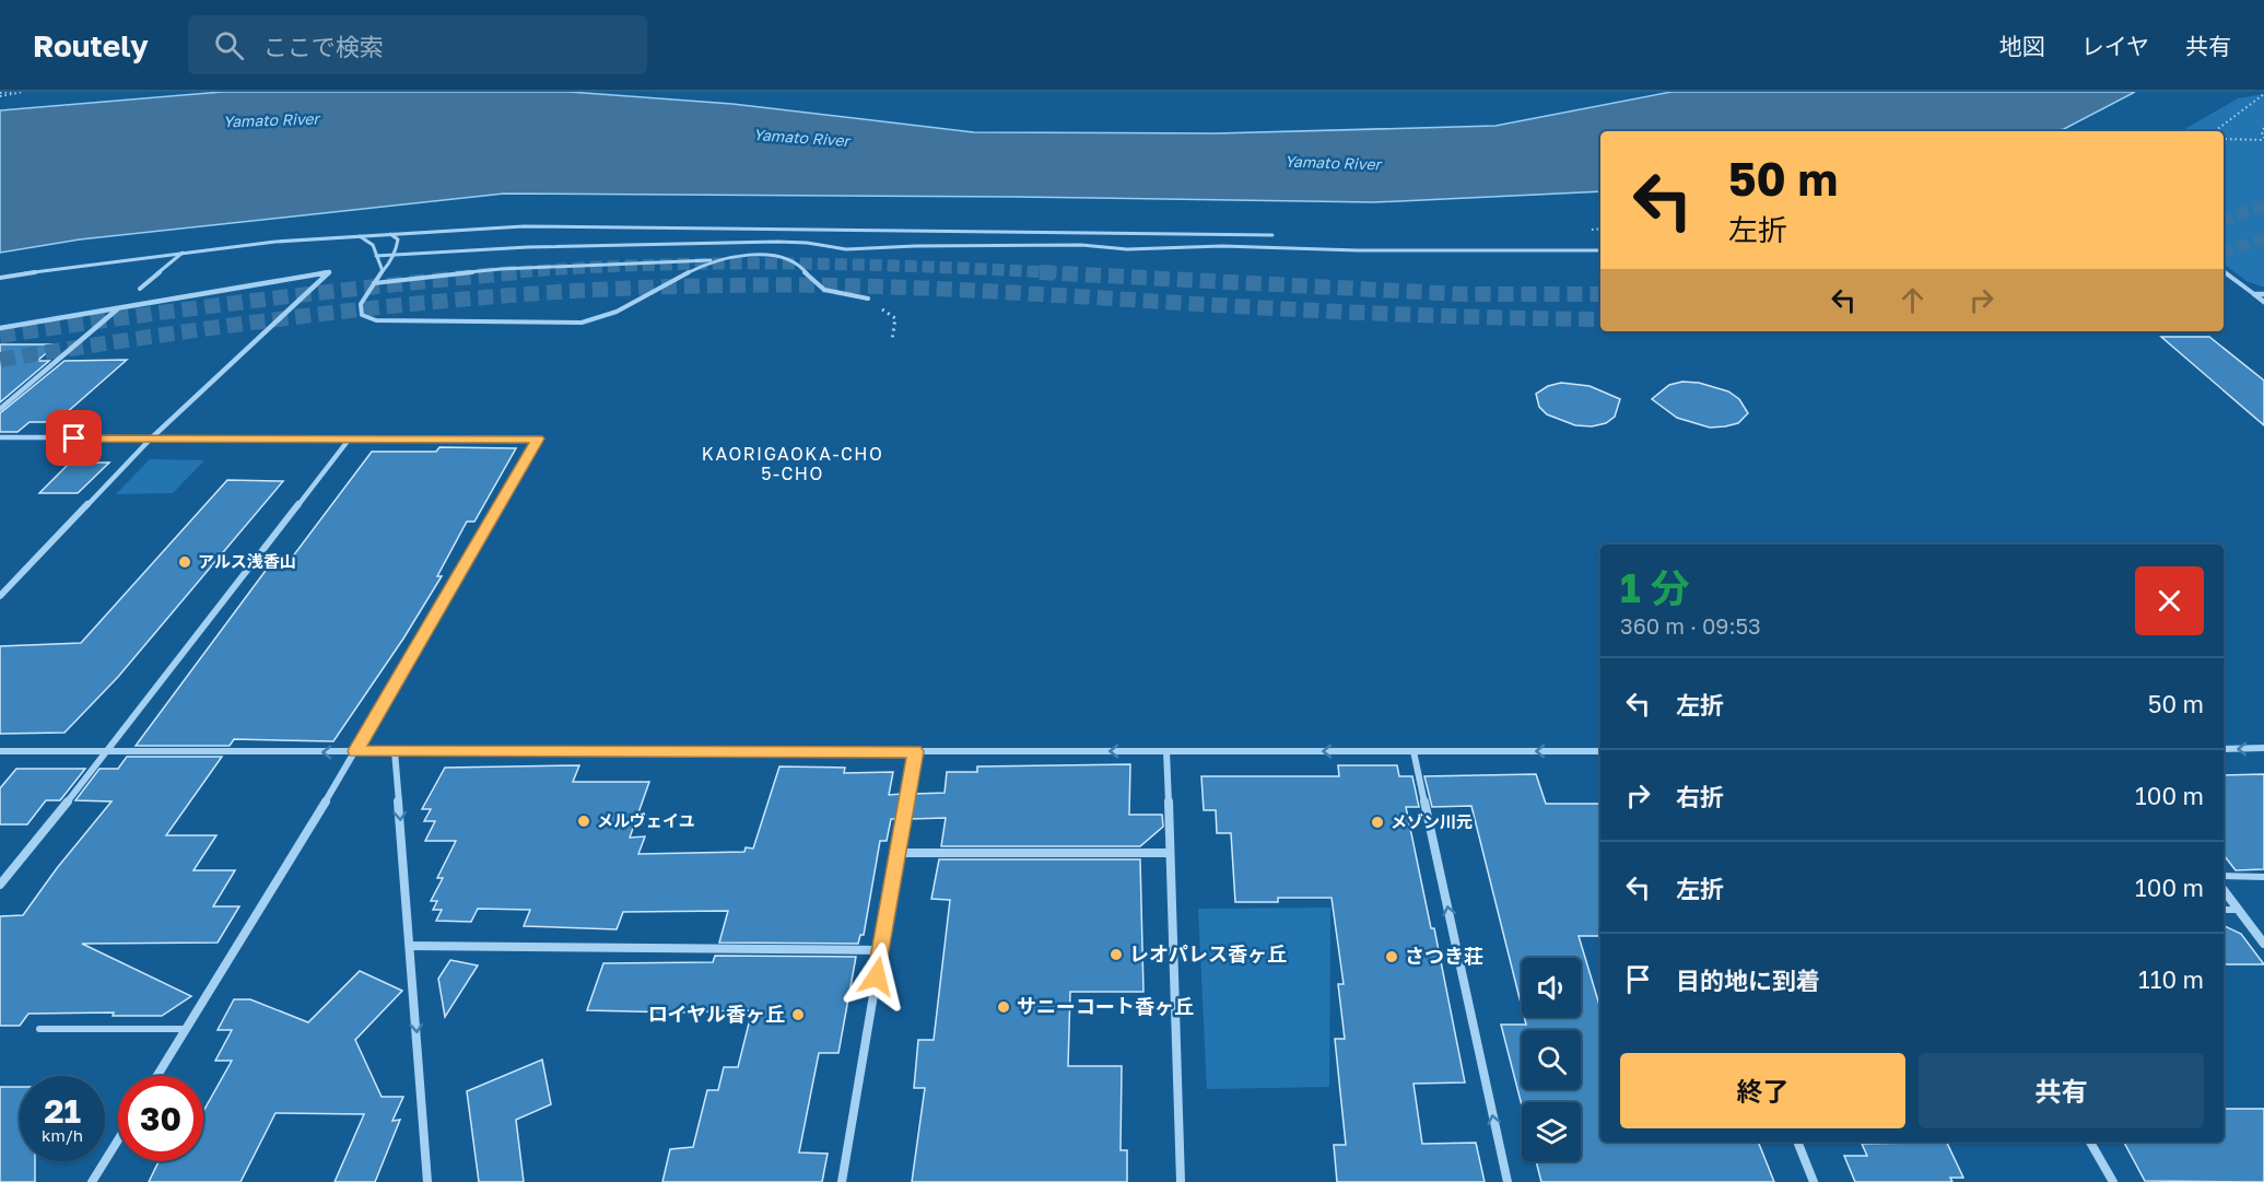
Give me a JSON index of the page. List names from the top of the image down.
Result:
{
  "districts": ["KAORIGAOKA-CHO 5-CHO"],
  "water": ["Yamato River"],
  "places": [
    "アルス浅香山",
    "メルヴェイユ",
    "メゾン川元",
    "レオパレス香ヶ丘",
    "さつき荘",
    "サニーコート香ヶ丘",
    "ロイヤル香ヶ丘"
  ],
  "page": {
    "header": "Routely",
    "search": "ここで検索",
    "nav": ["地図", "レイヤ", "共有"],
    "turn": ["50 m", "左折"],
    "heading": ["1 分", "360 m · 09:53"],
    "list": [
      {
        "name": "左折",
        "value": "50 m"
      },
      {
        "name": "右折",
        "value": "100 m"
      },
      {
        "name": "左折",
        "value": "100 m"
      },
      {
        "name": "目的地に到着",
        "value": "110 m"
      }
    ],
    "buttons": ["終了", "共有"],
    "speed": "21 km/h",
    "limit": "30"
  }
}
